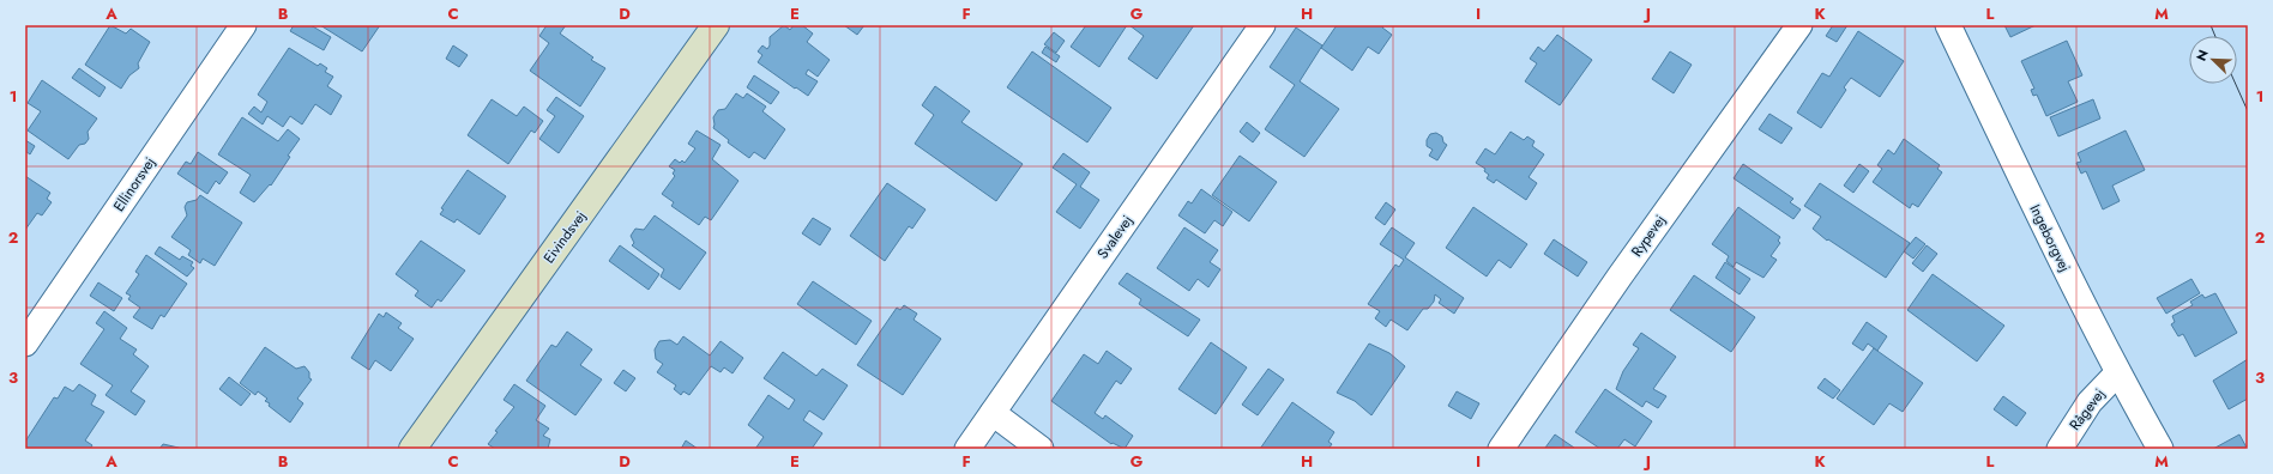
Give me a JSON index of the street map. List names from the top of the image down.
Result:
{
  "streets": {
    "street": [
      "Ellinorsvej",
      "Rypevej",
      "Eivindsvej",
      "Svalevej",
      "Ingeborgvej",
      "Rågevej"
    ]
  },
  "crossings": [
    ["Ingeborgvej", "Rågevej"]
  ],
  "north": "top left",
  "grid": {
    "columns": [
      "A",
      "B",
      "C",
      "D",
      "E",
      "F",
      "G",
      "H",
      "I",
      "J",
      "K",
      "L",
      "M"
    ],
    "rows": ["1", "2", "3"]
  }
}
